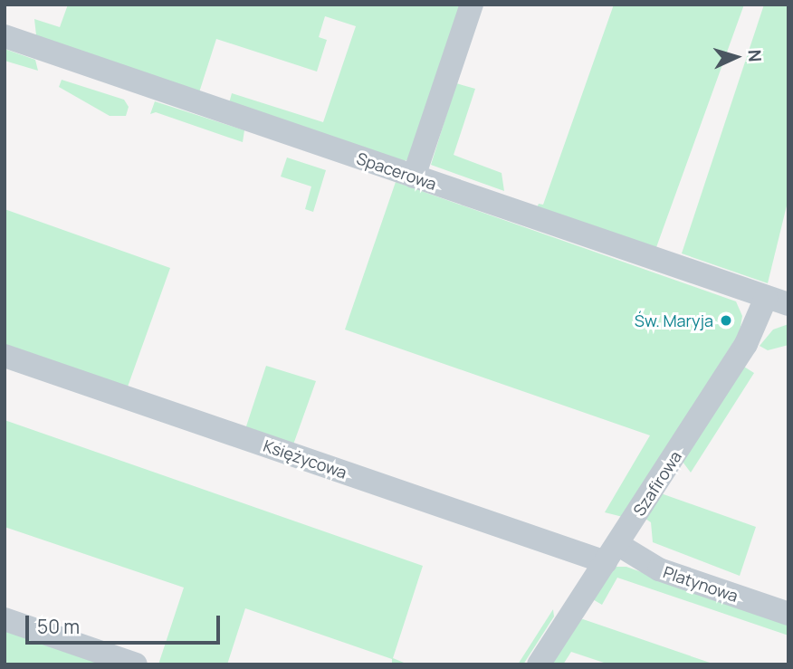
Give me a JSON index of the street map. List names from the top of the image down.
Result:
{
  "streets": {
    "street": [
      "Spacerowa",
      "Księżycowa",
      "Szafirowa",
      "Platynowa"
    ]
  },
  "crossings": [
    ["Spacerowa", "Szafirowa"],
    ["Księżycowa", "Szafirowa"],
    ["Księżycowa", "Platynowa"],
    ["Szafirowa", "Platynowa"]
  ],
  "places": ["Św. Maryja"],
  "scale_bar": "50 m",
  "north": "right"
}
